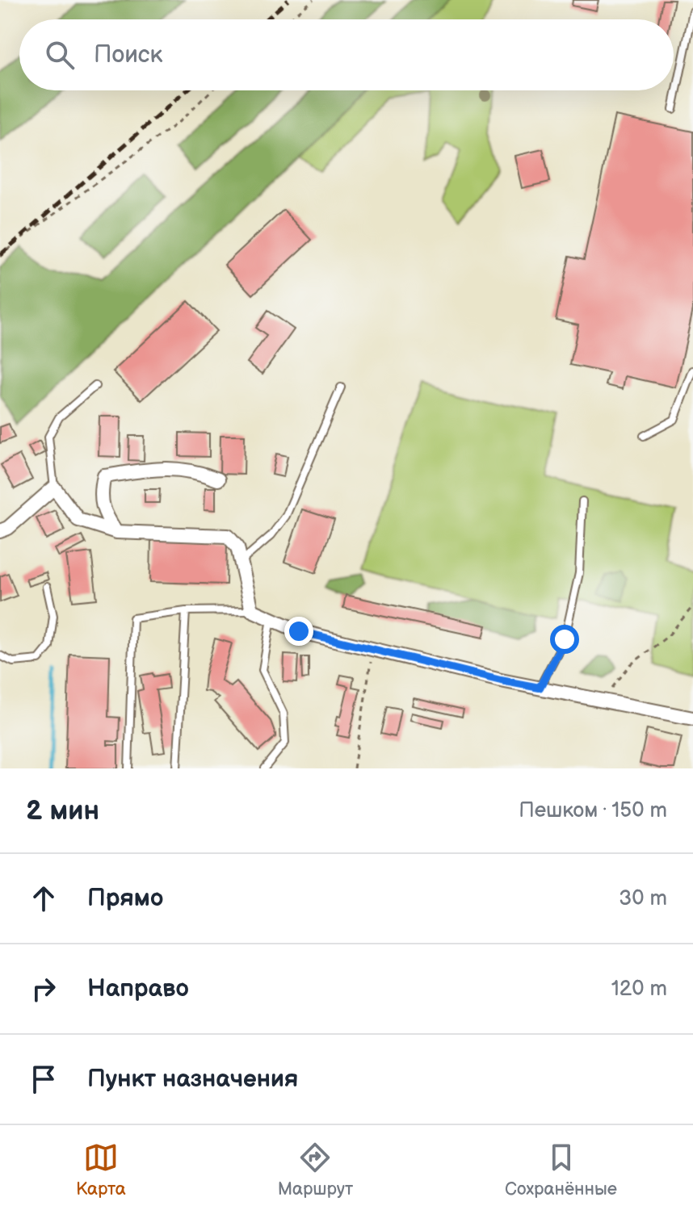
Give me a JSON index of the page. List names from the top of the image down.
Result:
{
  "page": {
    "search": "Поиск",
    "heading": ["2 мин", "Пешком · 150 m"],
    "list": [
      ["Прямо", "30 m"],
      ["Направо", "120 m"],
      "Пункт назначения"
    ],
    "nav": ["Карта", "Маршрут", "Сохранённые"]
  }
}
